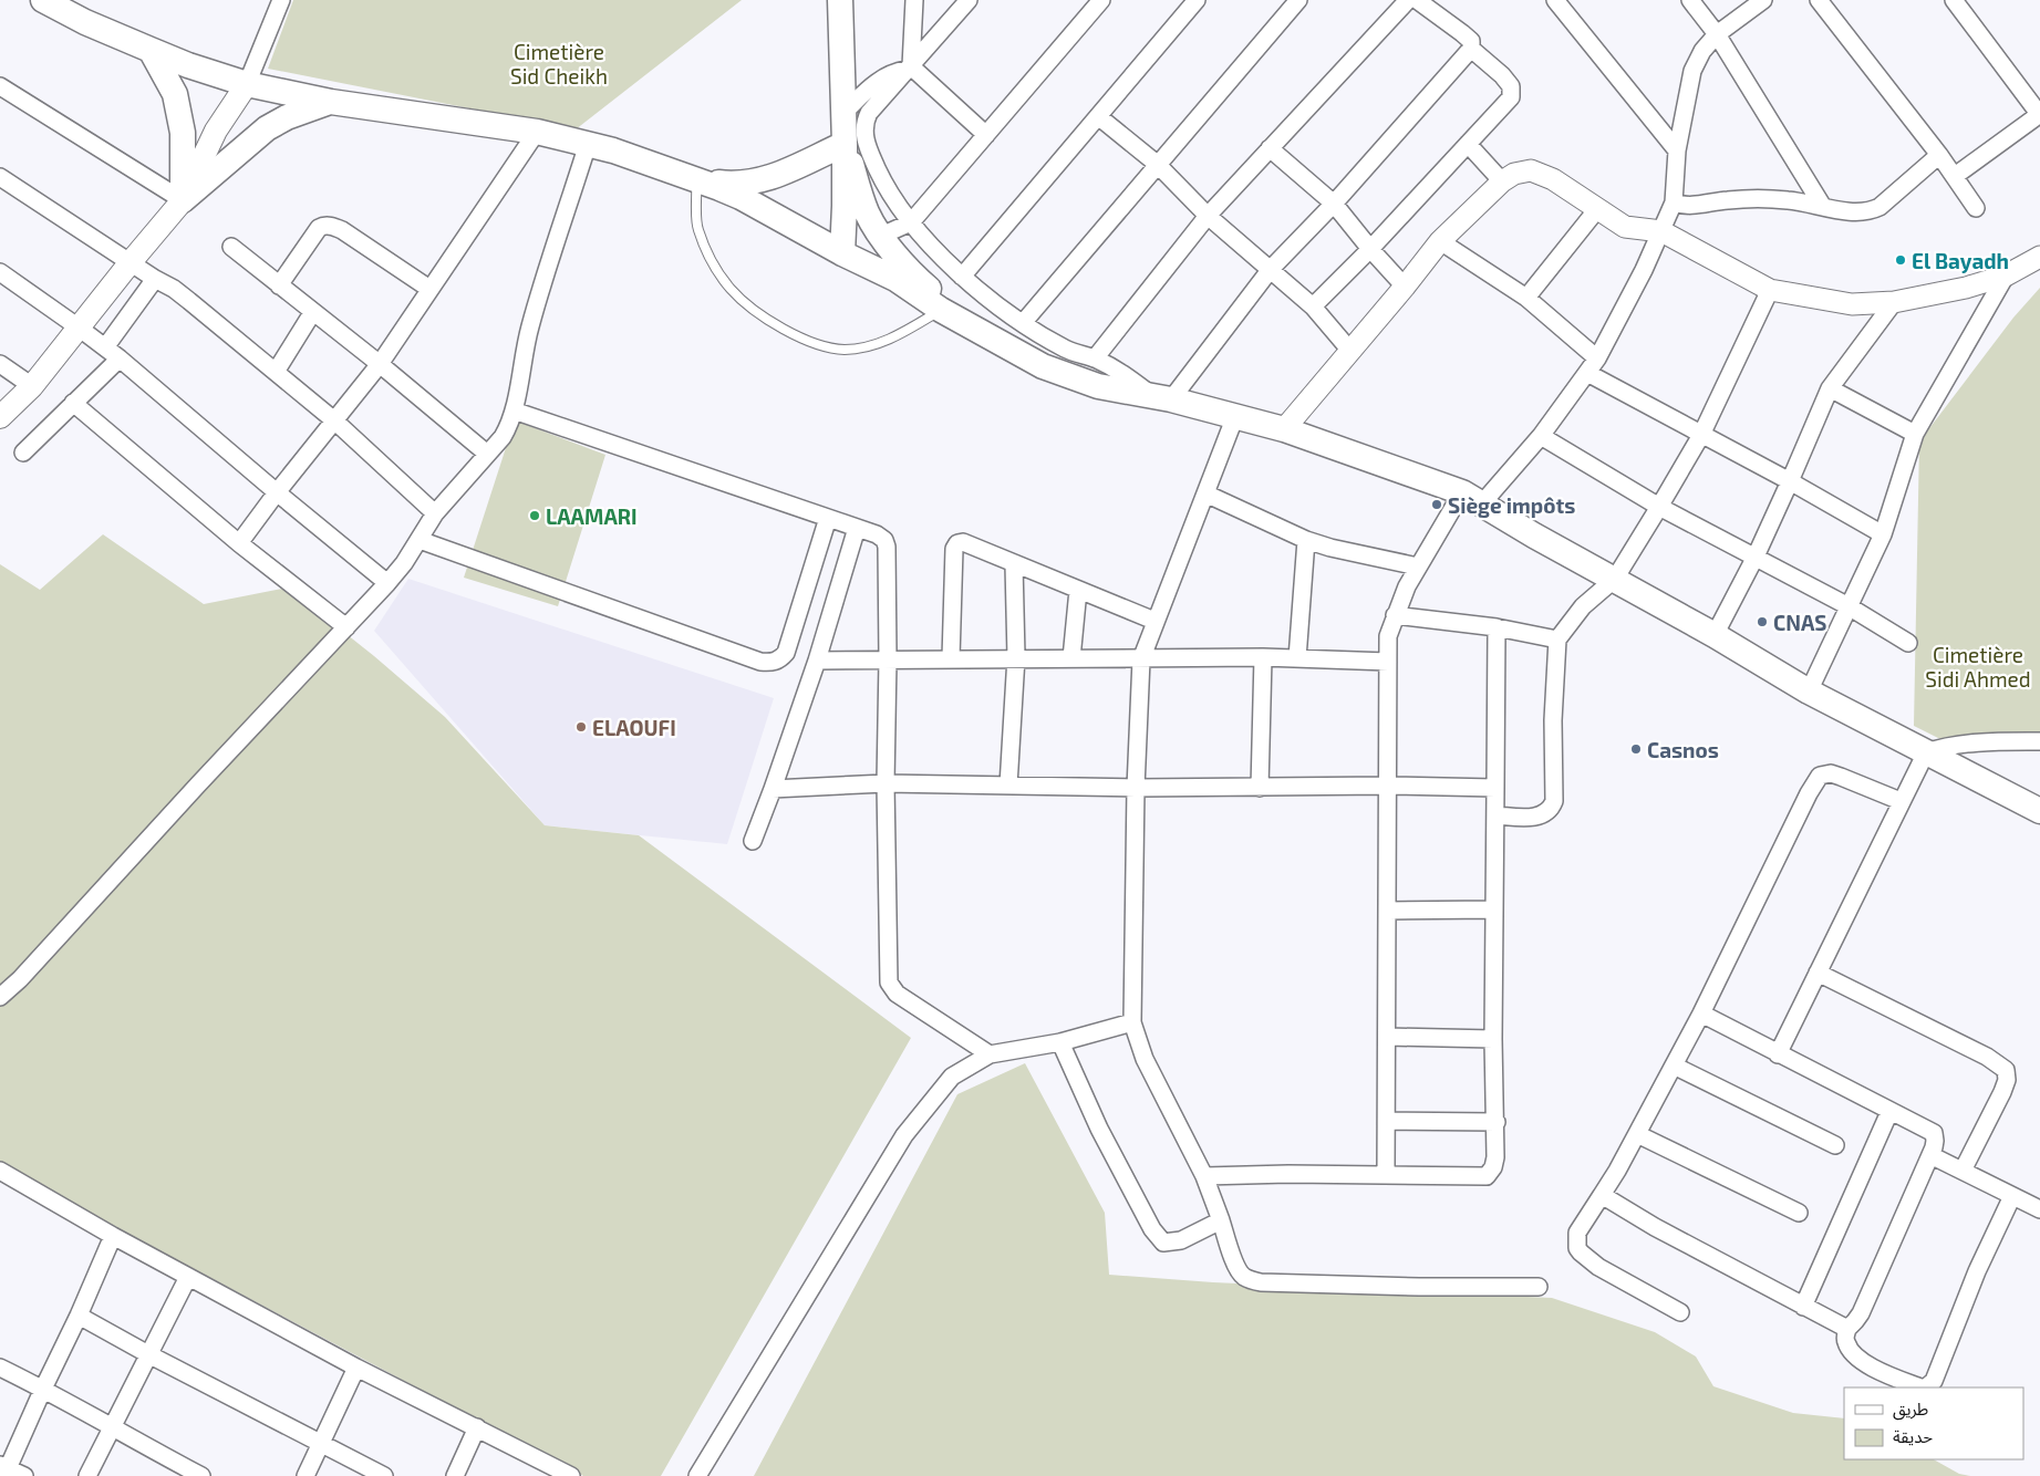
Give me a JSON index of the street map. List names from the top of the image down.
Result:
{
  "parks": ["Cimetière Sid Cheikh", "Cimetière Sidi Ahmed"],
  "places": [
    "El Bayadh",
    "Siège impôts",
    "LAAMARI",
    "CNAS",
    "ELAOUFI",
    "Casnos"
  ],
  "legend": ["طريق", "حديقة"]
}
